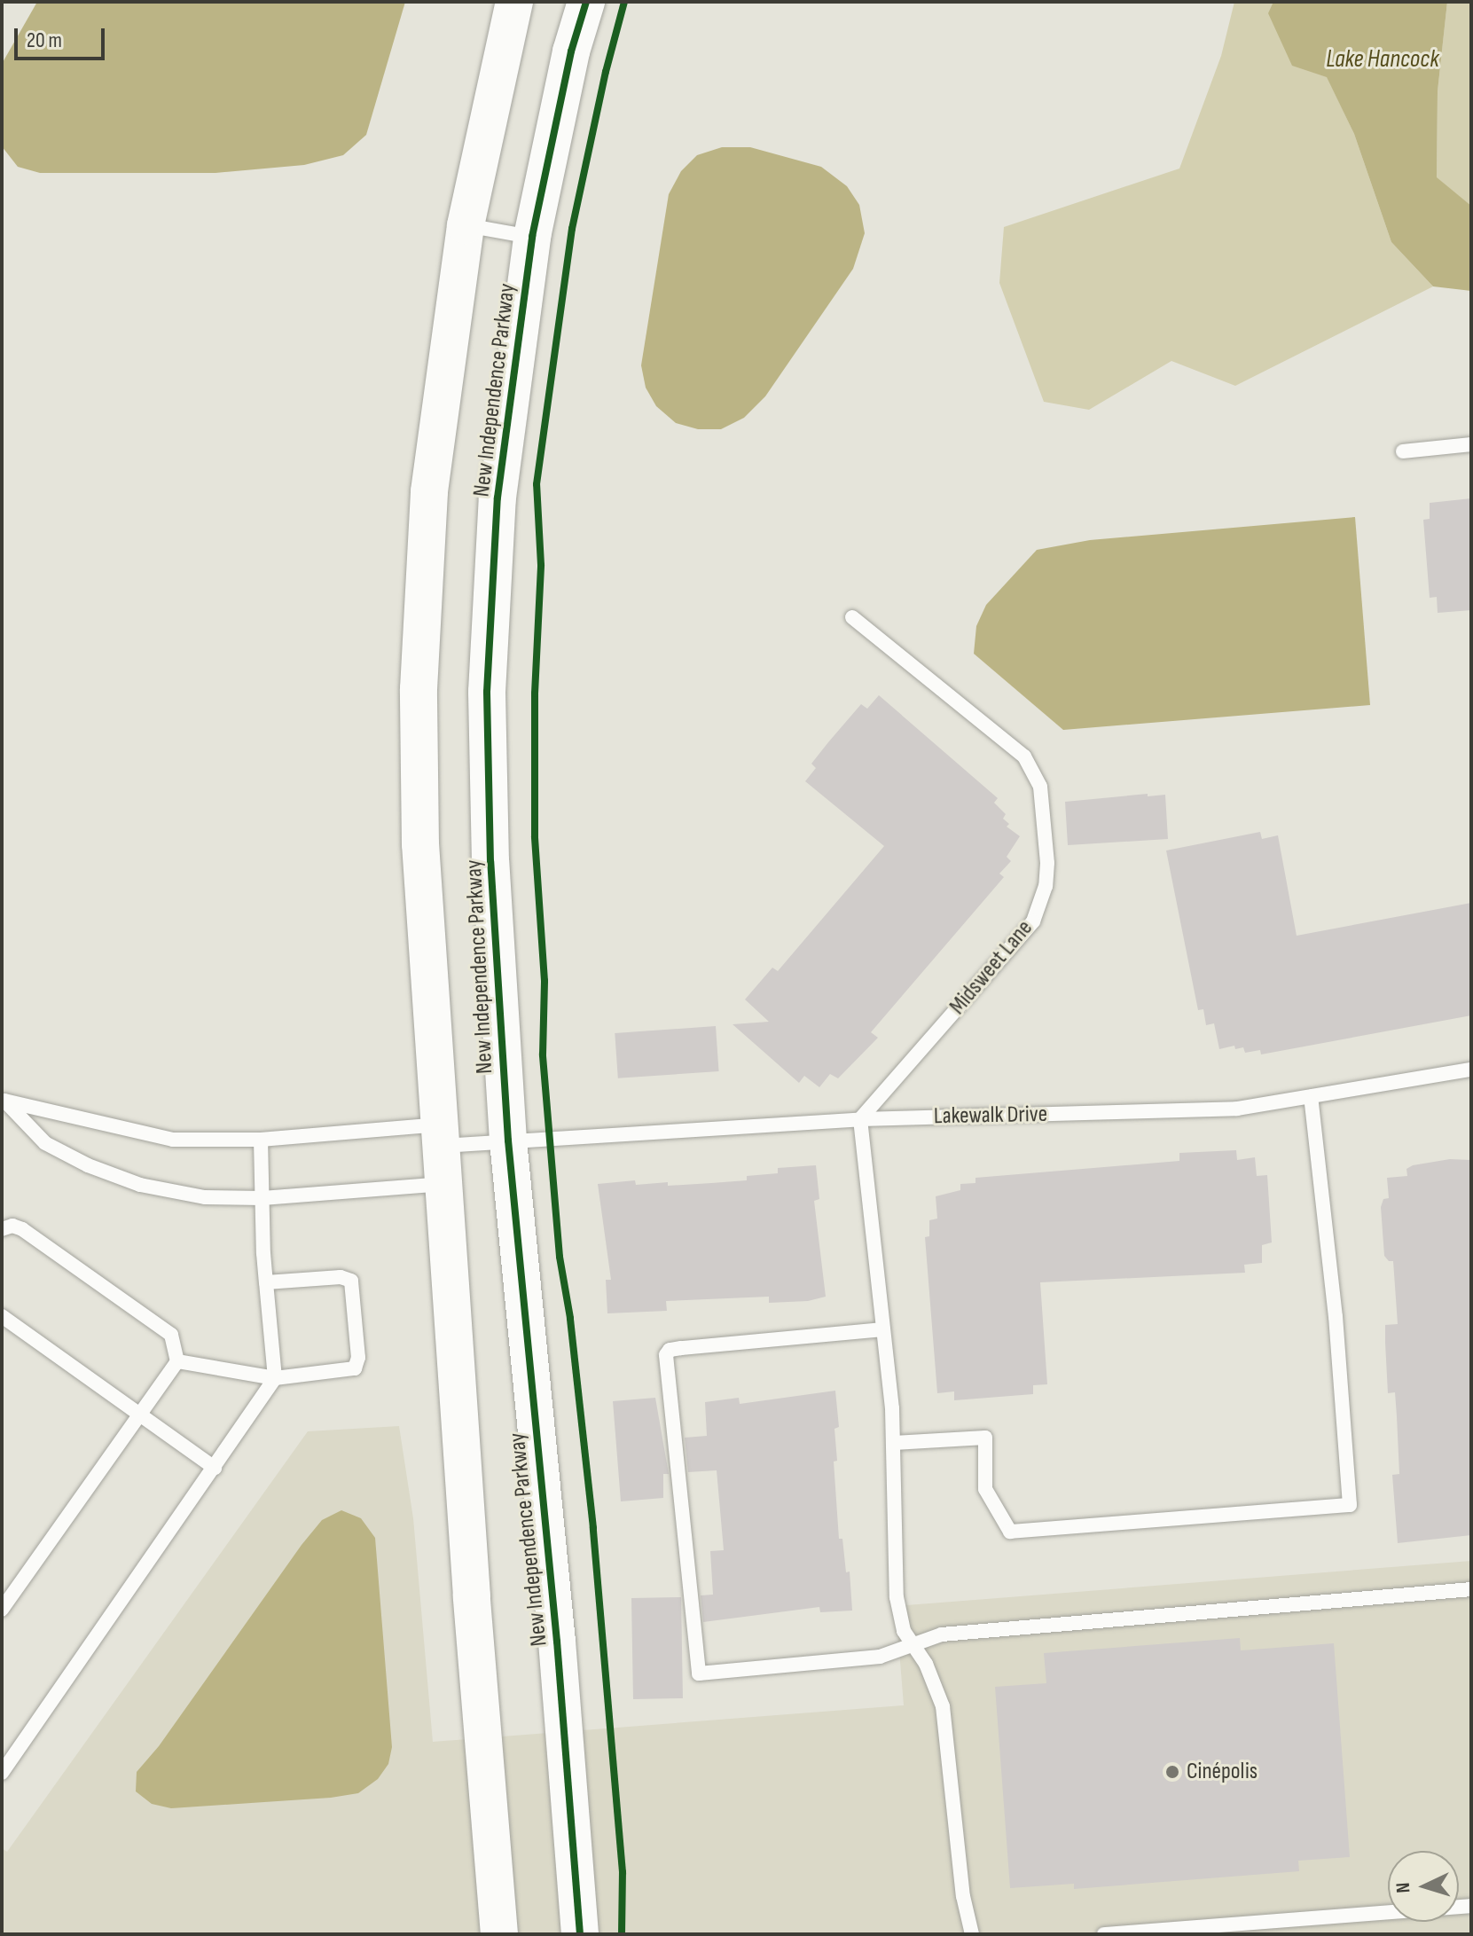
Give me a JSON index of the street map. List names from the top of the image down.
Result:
{
  "streets": {
    "street": ["New Independence Parkway"],
    "lane": ["Midsweet Lane", "Lakewalk Drive"]
  },
  "crossings": [
    ["New Independence Parkway", "Lakewalk Drive"],
    ["Midsweet Lane", "Lakewalk Drive"]
  ],
  "water": ["Lake Hancock"],
  "places": ["Cinépolis"],
  "scale_bar": "20 m",
  "north": "left"
}
